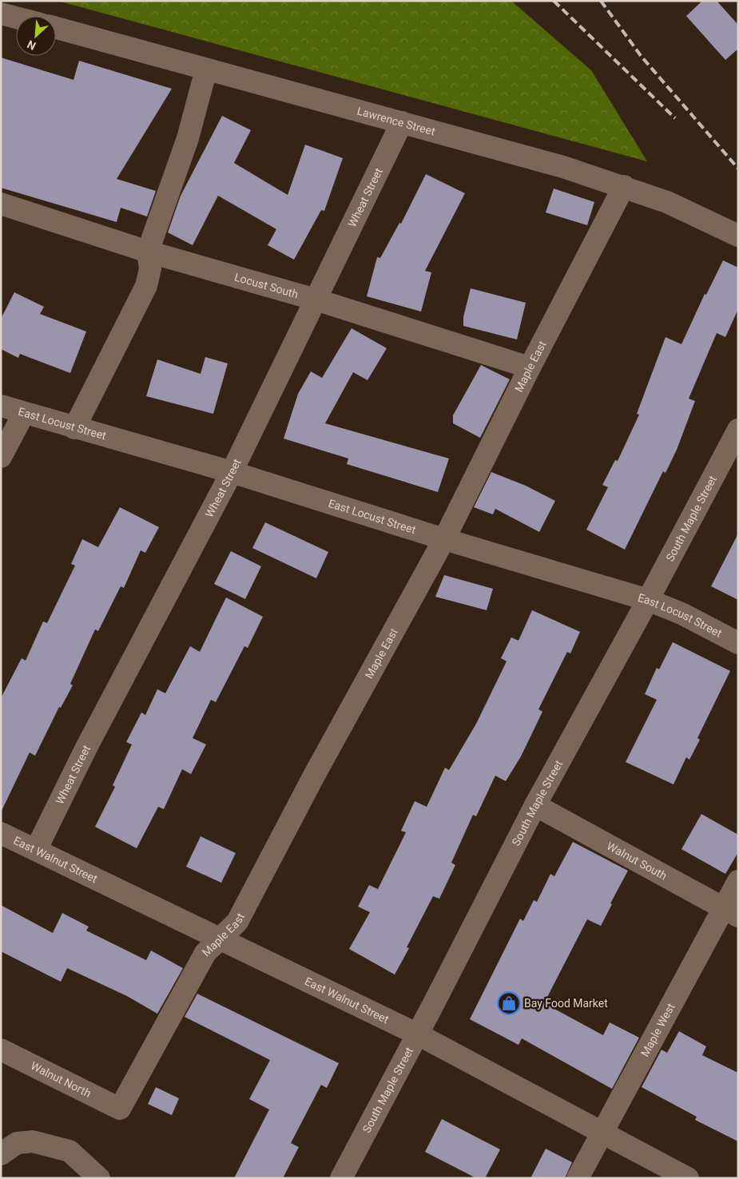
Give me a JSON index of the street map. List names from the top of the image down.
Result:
{
  "streets": {
    "street": [
      "Lawrence Street",
      "Wheat Street",
      "Locust South",
      "Maple East",
      "East Locust Street",
      "South Maple Street",
      "East Walnut Street",
      "Walnut South",
      "Maple West",
      "Walnut North"
    ]
  },
  "crossings": [
    ["Lawrence Street", "Wheat Street"],
    ["Lawrence Street", "Maple East"],
    ["Wheat Street", "Locust South"],
    ["Wheat Street", "East Locust Street"],
    ["Wheat Street", "East Walnut Street"],
    ["Locust South", "Maple East"],
    ["Maple East", "East Locust Street"],
    ["Maple East", "East Walnut Street"],
    ["Maple East", "Walnut North"],
    ["East Locust Street", "South Maple Street"],
    ["South Maple Street", "East Walnut Street"],
    ["South Maple Street", "Walnut South"],
    ["East Walnut Street", "Maple West"],
    ["Walnut South", "Maple West"]
  ],
  "places": {
    "shop": ["Bay Food Market"]
  },
  "north": "bottom left"
}
